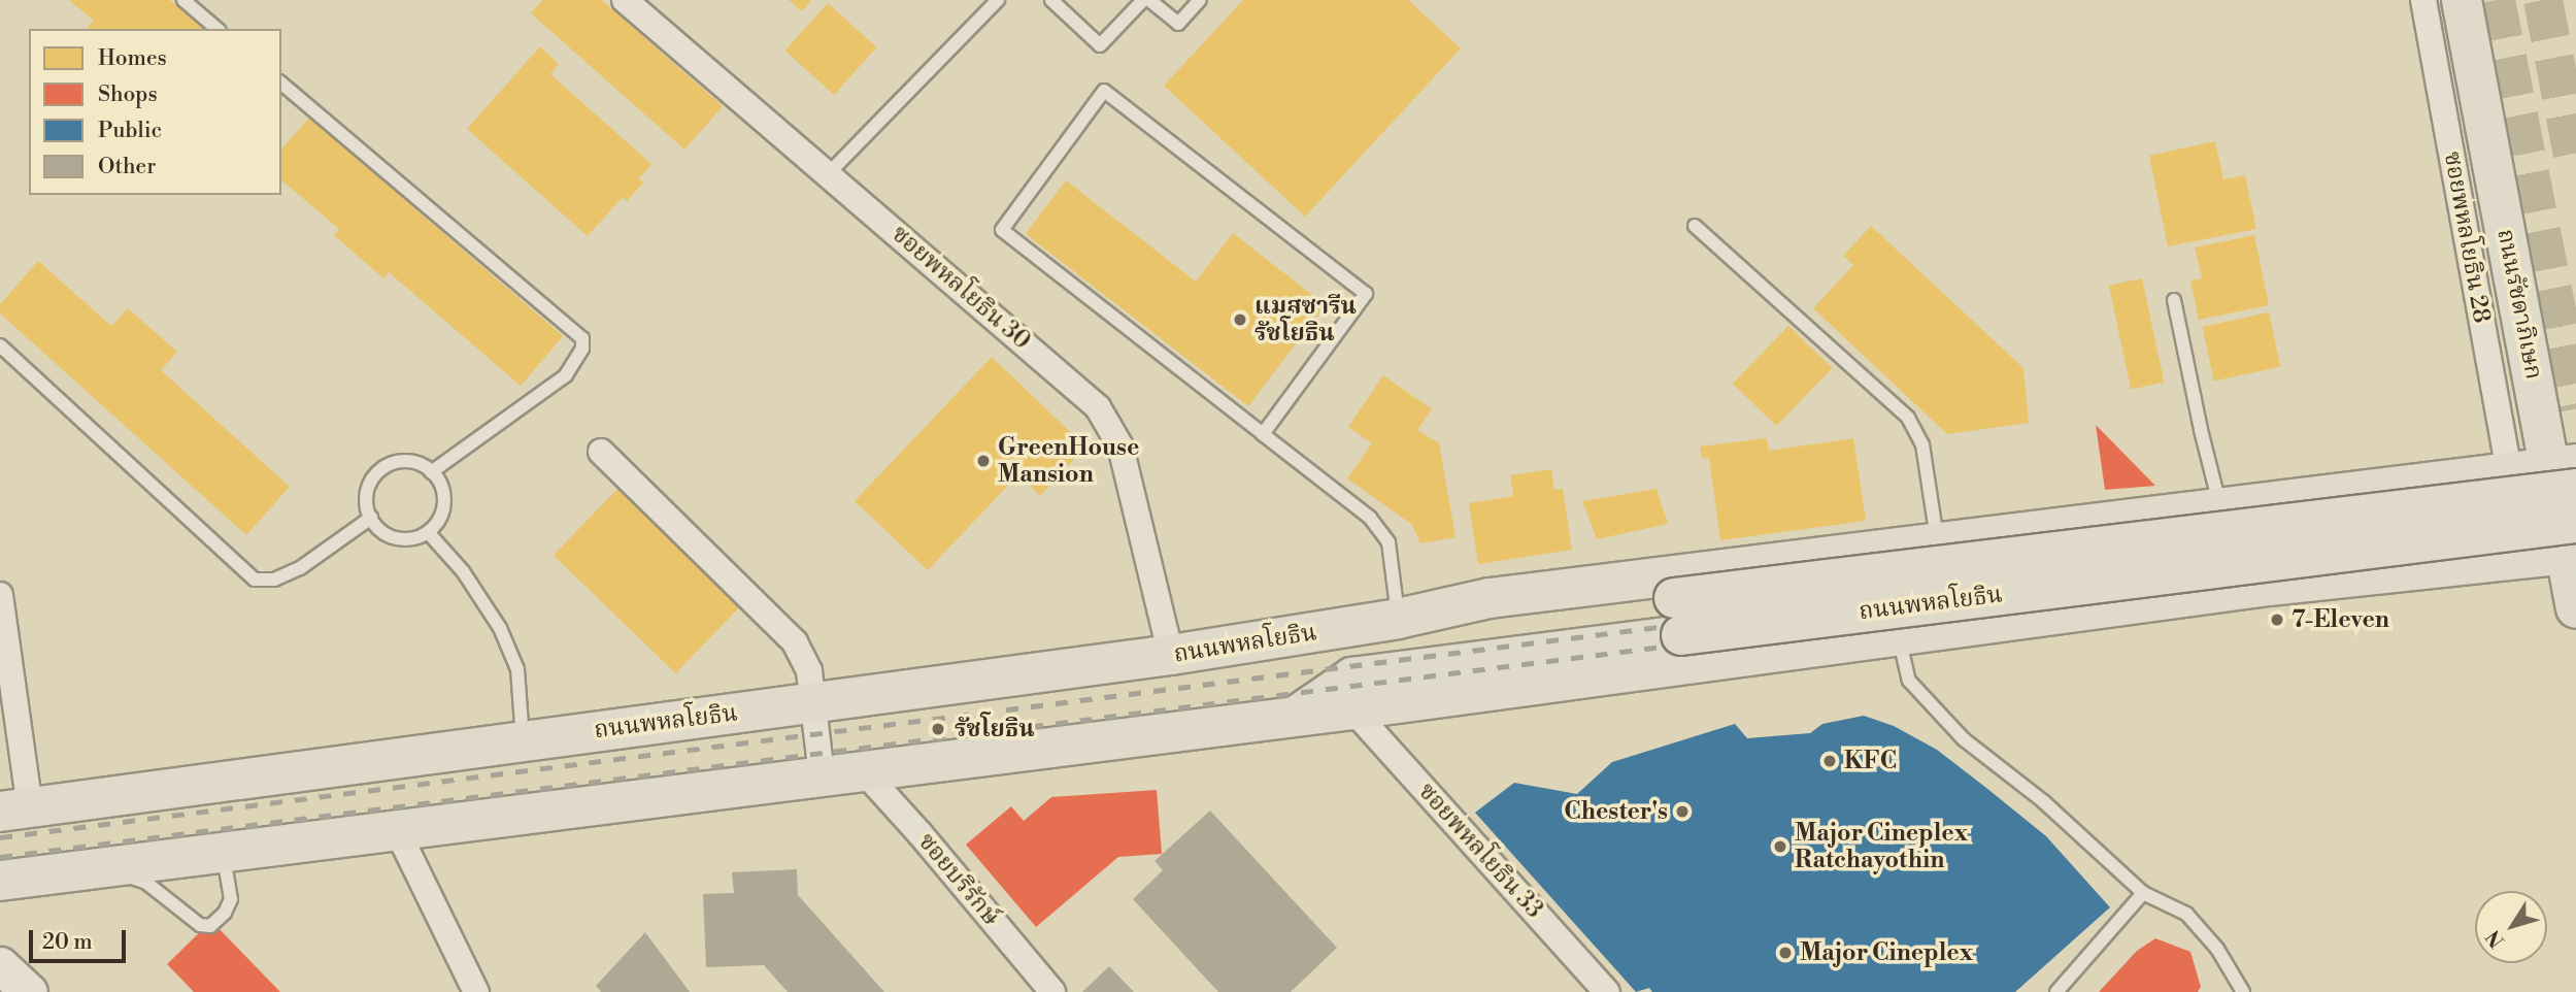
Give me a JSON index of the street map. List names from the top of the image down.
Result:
{
  "streets": {
    "main road": ["ถนนรัชดาภิเษก", "ถนนพหลโยธิน"],
    "street": [
      "ซอยพหลโยธิน 28",
      "ซอยพหลโยธิน 30",
      "ซอยพหลโยธิน 33",
      "ซอยบริรักษ์"
    ]
  },
  "crossings": [
    ["ซอยพหลโยธิน 28", "ถนนพหลโยธิน"],
    ["ซอยพหลโยธิน 30", "ถนนพหลโยธิน"],
    ["ถนนรัชดาภิเษก", "ถนนพหลโยธิน"],
    ["ถนนพหลโยธิน", "ซอยพหลโยธิน 33"],
    ["ถนนพหลโยธิน", "ซอยบริรักษ์"]
  ],
  "places": [
    "แมสซารีน รัชโยธิน",
    "GreenHouse Mansion",
    "7-Eleven",
    "รัชโยธิน",
    "KFC",
    "Chester's",
    "Major Cineplex Ratchayothin",
    "Major Cineplex"
  ],
  "legend": [
    "Homes",
    "Shops",
    "Public",
    "Other"
  ],
  "scale_bar": "20 m",
  "north": "bottom left"
}
